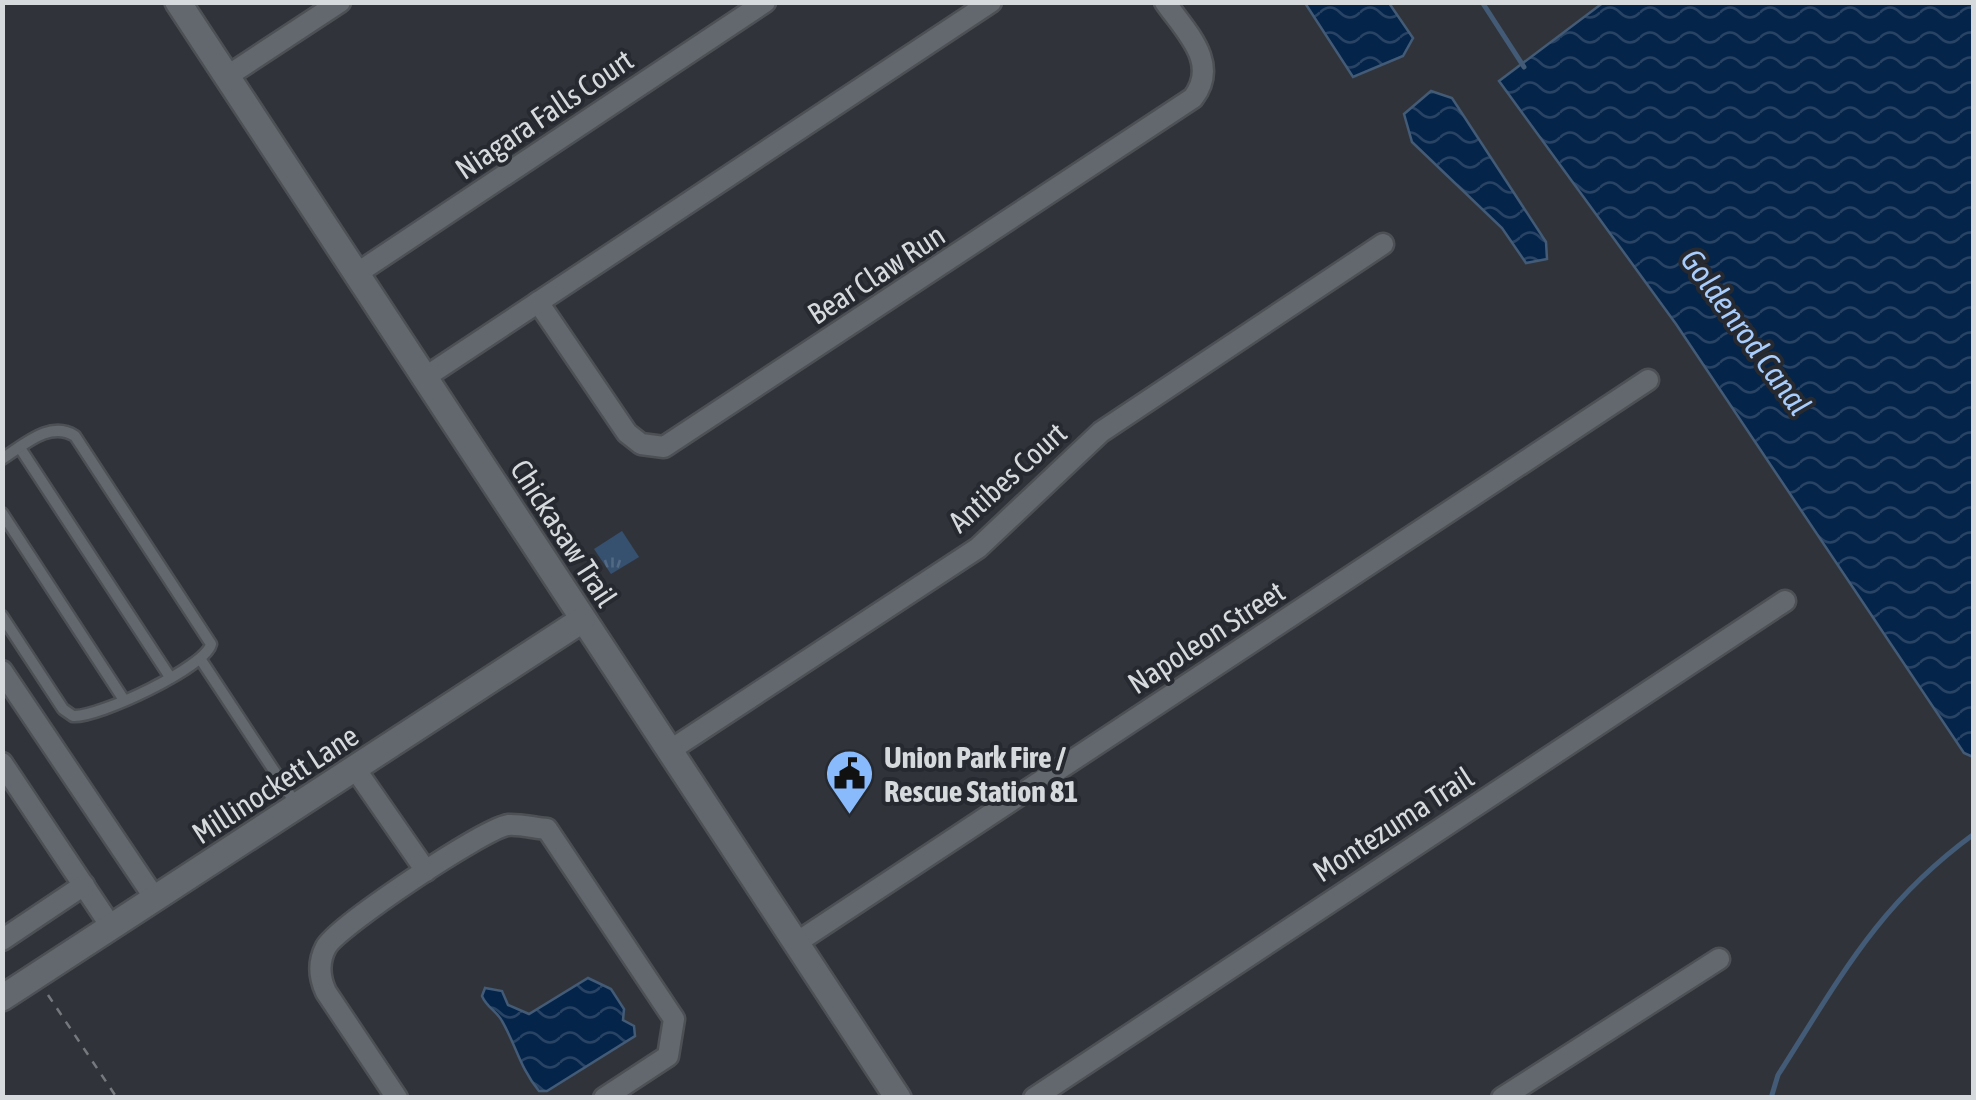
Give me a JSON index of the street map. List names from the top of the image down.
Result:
{
  "streets": {
    "street": [
      "Niagara Falls Court",
      "Bear Claw Run",
      "Antibes Court",
      "Chickasaw Trail",
      "Napoleon Street",
      "Millinockett Lane",
      "Montezuma Trail"
    ]
  },
  "crossings": [
    ["Niagara Falls Court", "Chickasaw Trail"],
    ["Antibes Court", "Chickasaw Trail"],
    ["Chickasaw Trail", "Napoleon Street"],
    ["Chickasaw Trail", "Millinockett Lane"]
  ],
  "water": ["Goldenrod Canal"],
  "places": {
    "public building": ["Union Park Fire / Rescue Station 81"]
  }
}
